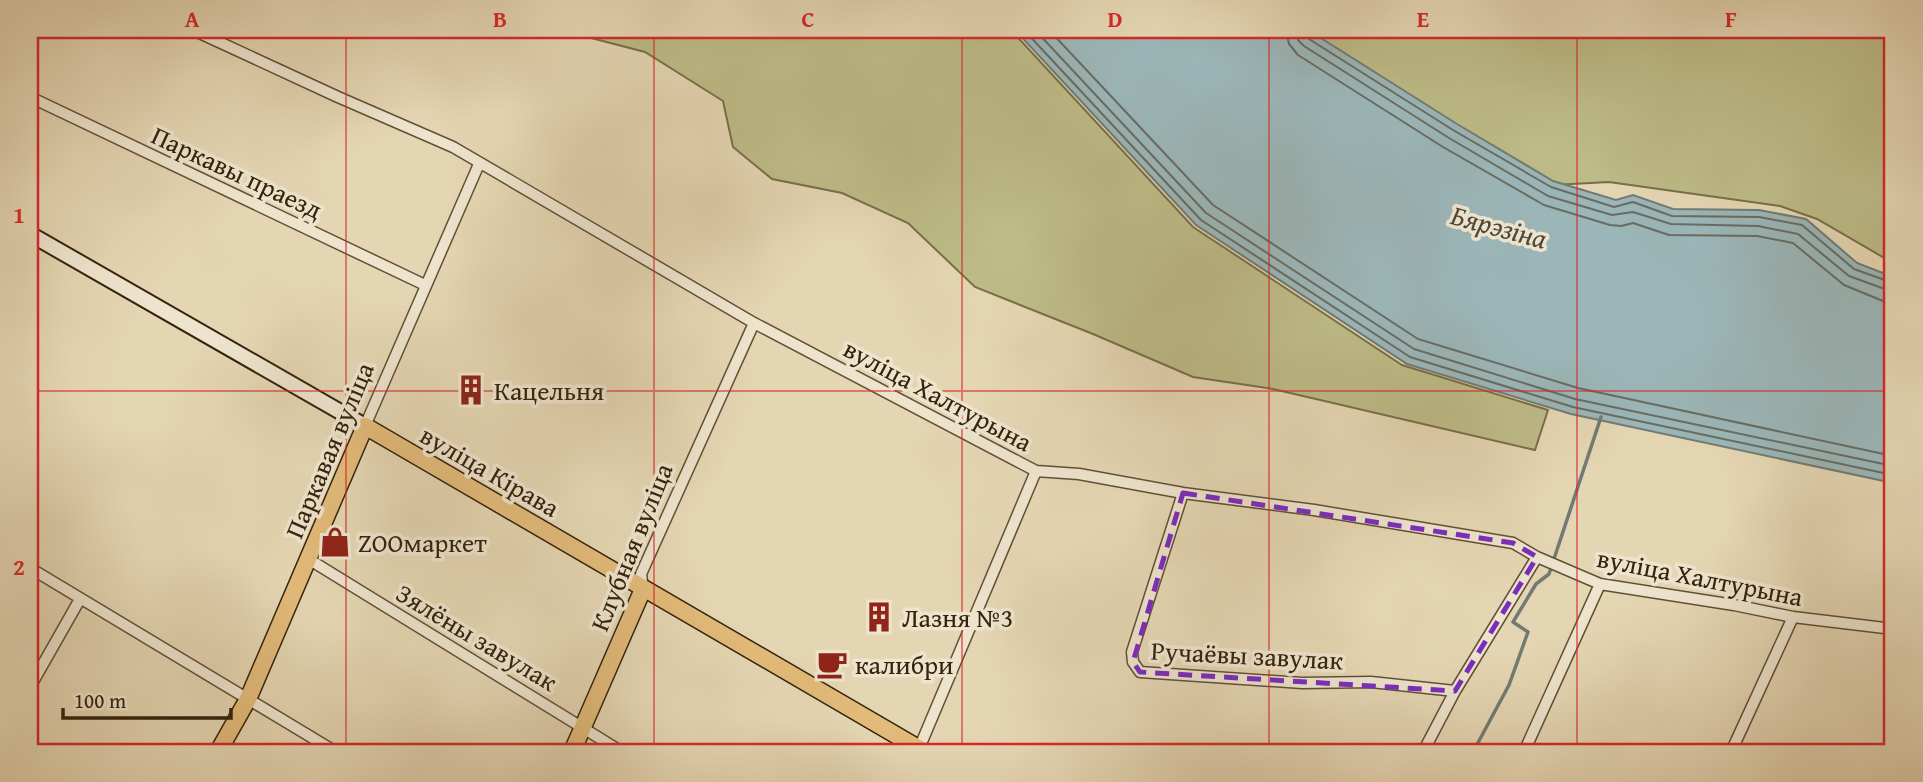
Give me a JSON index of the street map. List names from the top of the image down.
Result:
{
  "streets": {
    "main road": ["Паркавая вуліца", "вуліца Кірава", "Клубная вуліца"],
    "street": [
      "Паркавы праезд",
      "вуліца Халтурына",
      "Зялёны завулак",
      "Ручаёвы завулак"
    ]
  },
  "crossings": [
    ["Паркавы праезд", "Паркавая вуліца"],
    ["вуліца Халтурына", "Паркавая вуліца"],
    ["вуліца Халтурына", "Клубная вуліца"],
    ["вуліца Халтурына", "Ручаёвы завулак"],
    ["Паркавая вуліца", "вуліца Кірава"],
    ["Паркавая вуліца", "Зялёны завулак"],
    ["вуліца Кірава", "Клубная вуліца"],
    ["Клубная вуліца", "Зялёны завулак"]
  ],
  "water": ["Бярэзіна"],
  "places": {
    "building": ["Кацельня", "Лазня №3"],
    "shop": ["ZOOмаркет"],
    "cafe": ["калибри"]
  },
  "scale_bar": "100 m",
  "grid": {
    "columns": [
      "A",
      "B",
      "C",
      "D",
      "E",
      "F"
    ],
    "rows": ["1", "2"]
  }
}
